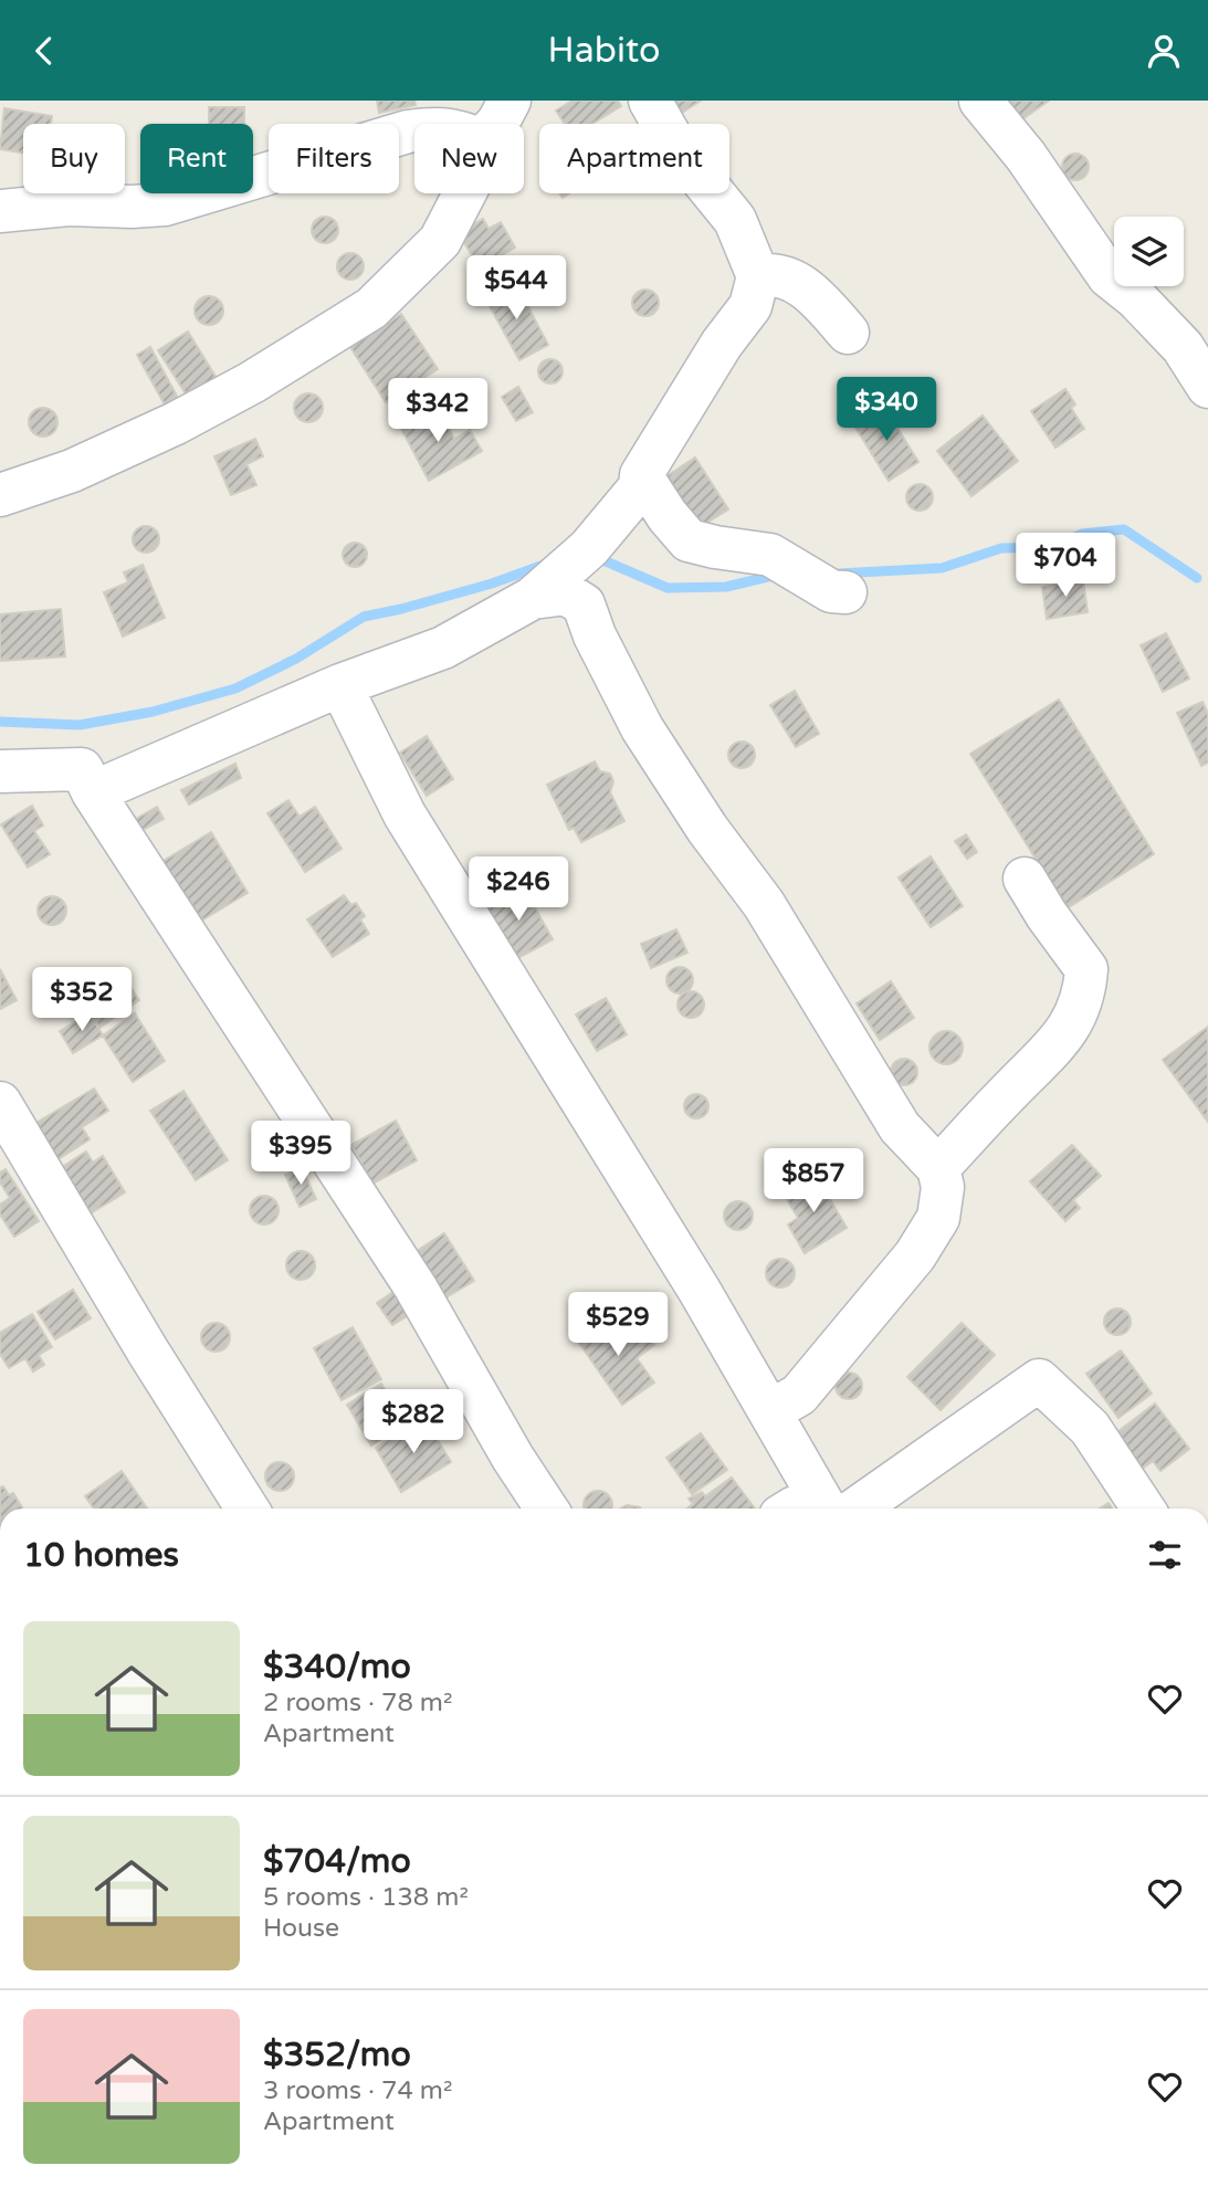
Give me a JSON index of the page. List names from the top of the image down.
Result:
{
  "page": {
    "header": "Habito",
    "chip": [
      "Buy",
      "Rent",
      "Filters",
      "New",
      "Apartment"
    ],
    "price": [
      "$544",
      "$340",
      "$342",
      "$704",
      "$246",
      "$352",
      "$395",
      "$857",
      "$529",
      "$282"
    ],
    "heading": "10 homes",
    "list": [
      {
        "name": "$340/mo",
        "note": "2 rooms · 78 m² · Apartment"
      },
      {
        "name": "$704/mo",
        "note": "5 rooms · 138 m² · House"
      },
      {
        "name": "$352/mo",
        "note": "3 rooms · 74 m² · Apartment"
      }
    ]
  }
}
